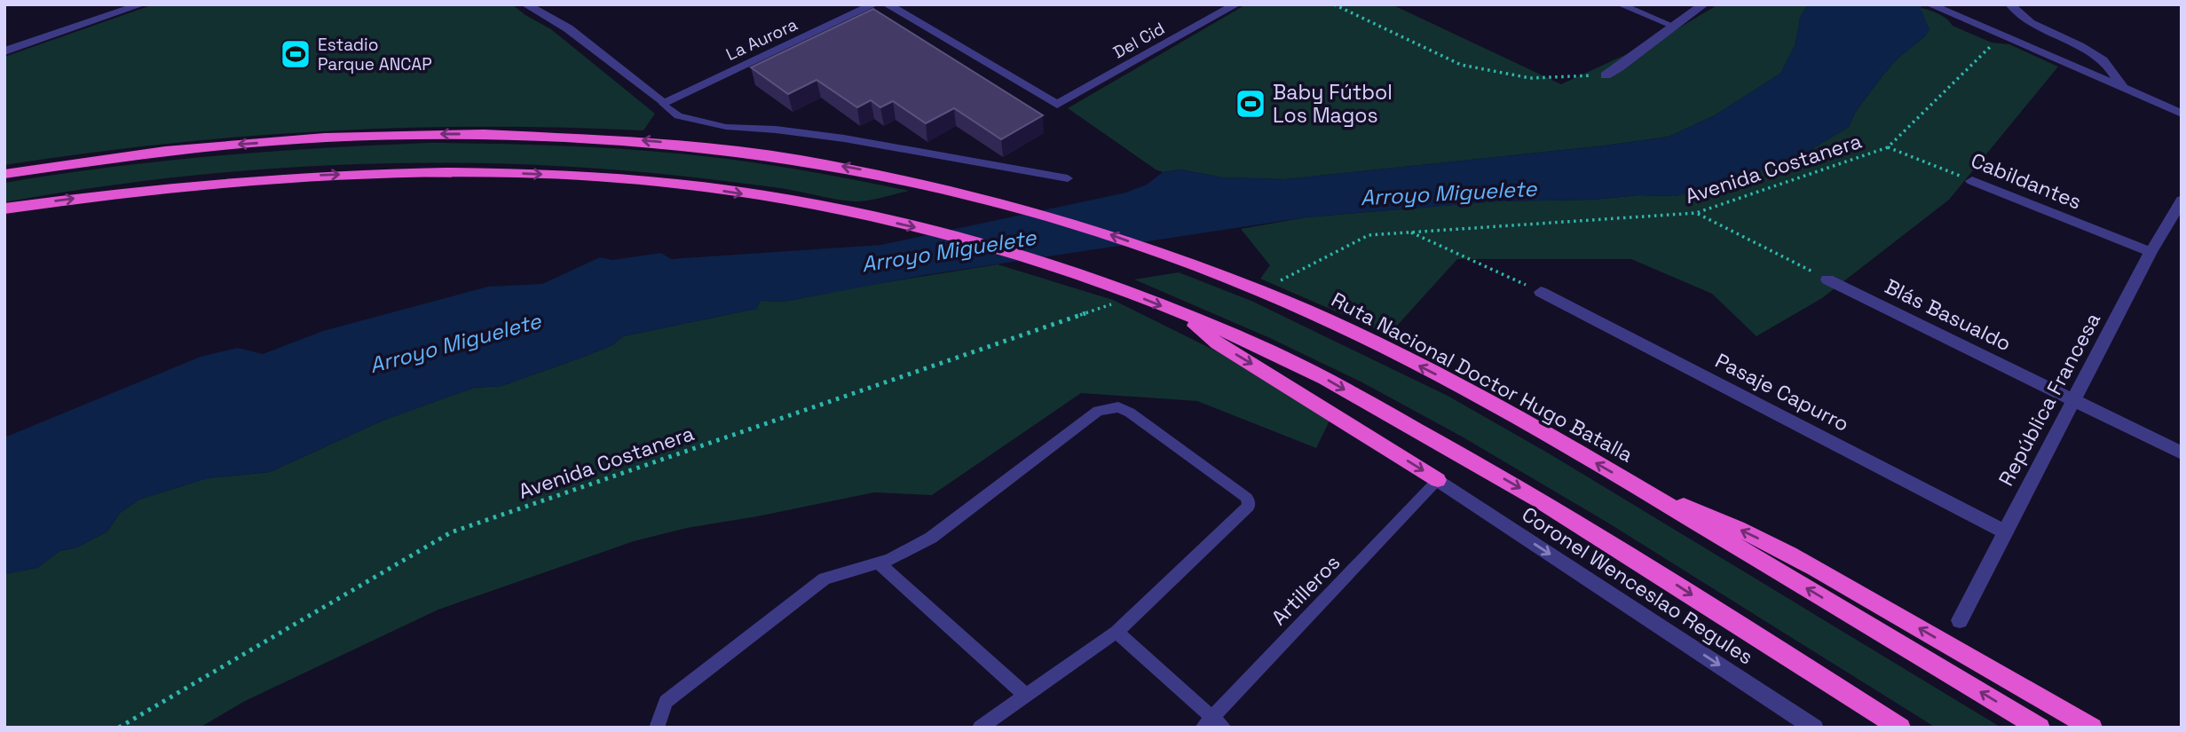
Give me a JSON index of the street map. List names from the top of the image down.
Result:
{
  "streets": {
    "highway": ["Ruta Nacional Doctor Hugo Batalla"],
    "street": [
      "La Aurora",
      "Del Cid",
      "Cabildantes",
      "Blás Basualdo",
      "Pasaje Capurro",
      "República Francesa",
      "Coronel Wenceslao Regules"
    ],
    "lane": ["Artilleros"],
    "path": ["Avenida Costanera"]
  },
  "crossings": [
    ["Avenida Costanera", "Cabildantes"],
    ["Avenida Costanera", "Ruta Nacional Doctor Hugo Batalla"],
    ["Cabildantes", "República Francesa"],
    ["Blás Basualdo", "República Francesa"],
    ["Pasaje Capurro", "República Francesa"],
    ["Coronel Wenceslao Regules", "Artilleros"]
  ],
  "one_way": ["Coronel Wenceslao Regules"],
  "water": ["Arroyo Miguelete"],
  "places": {
    "sports": ["Estadio Parque ANCAP", "Baby Fútbol Los Magos"]
  }
}
